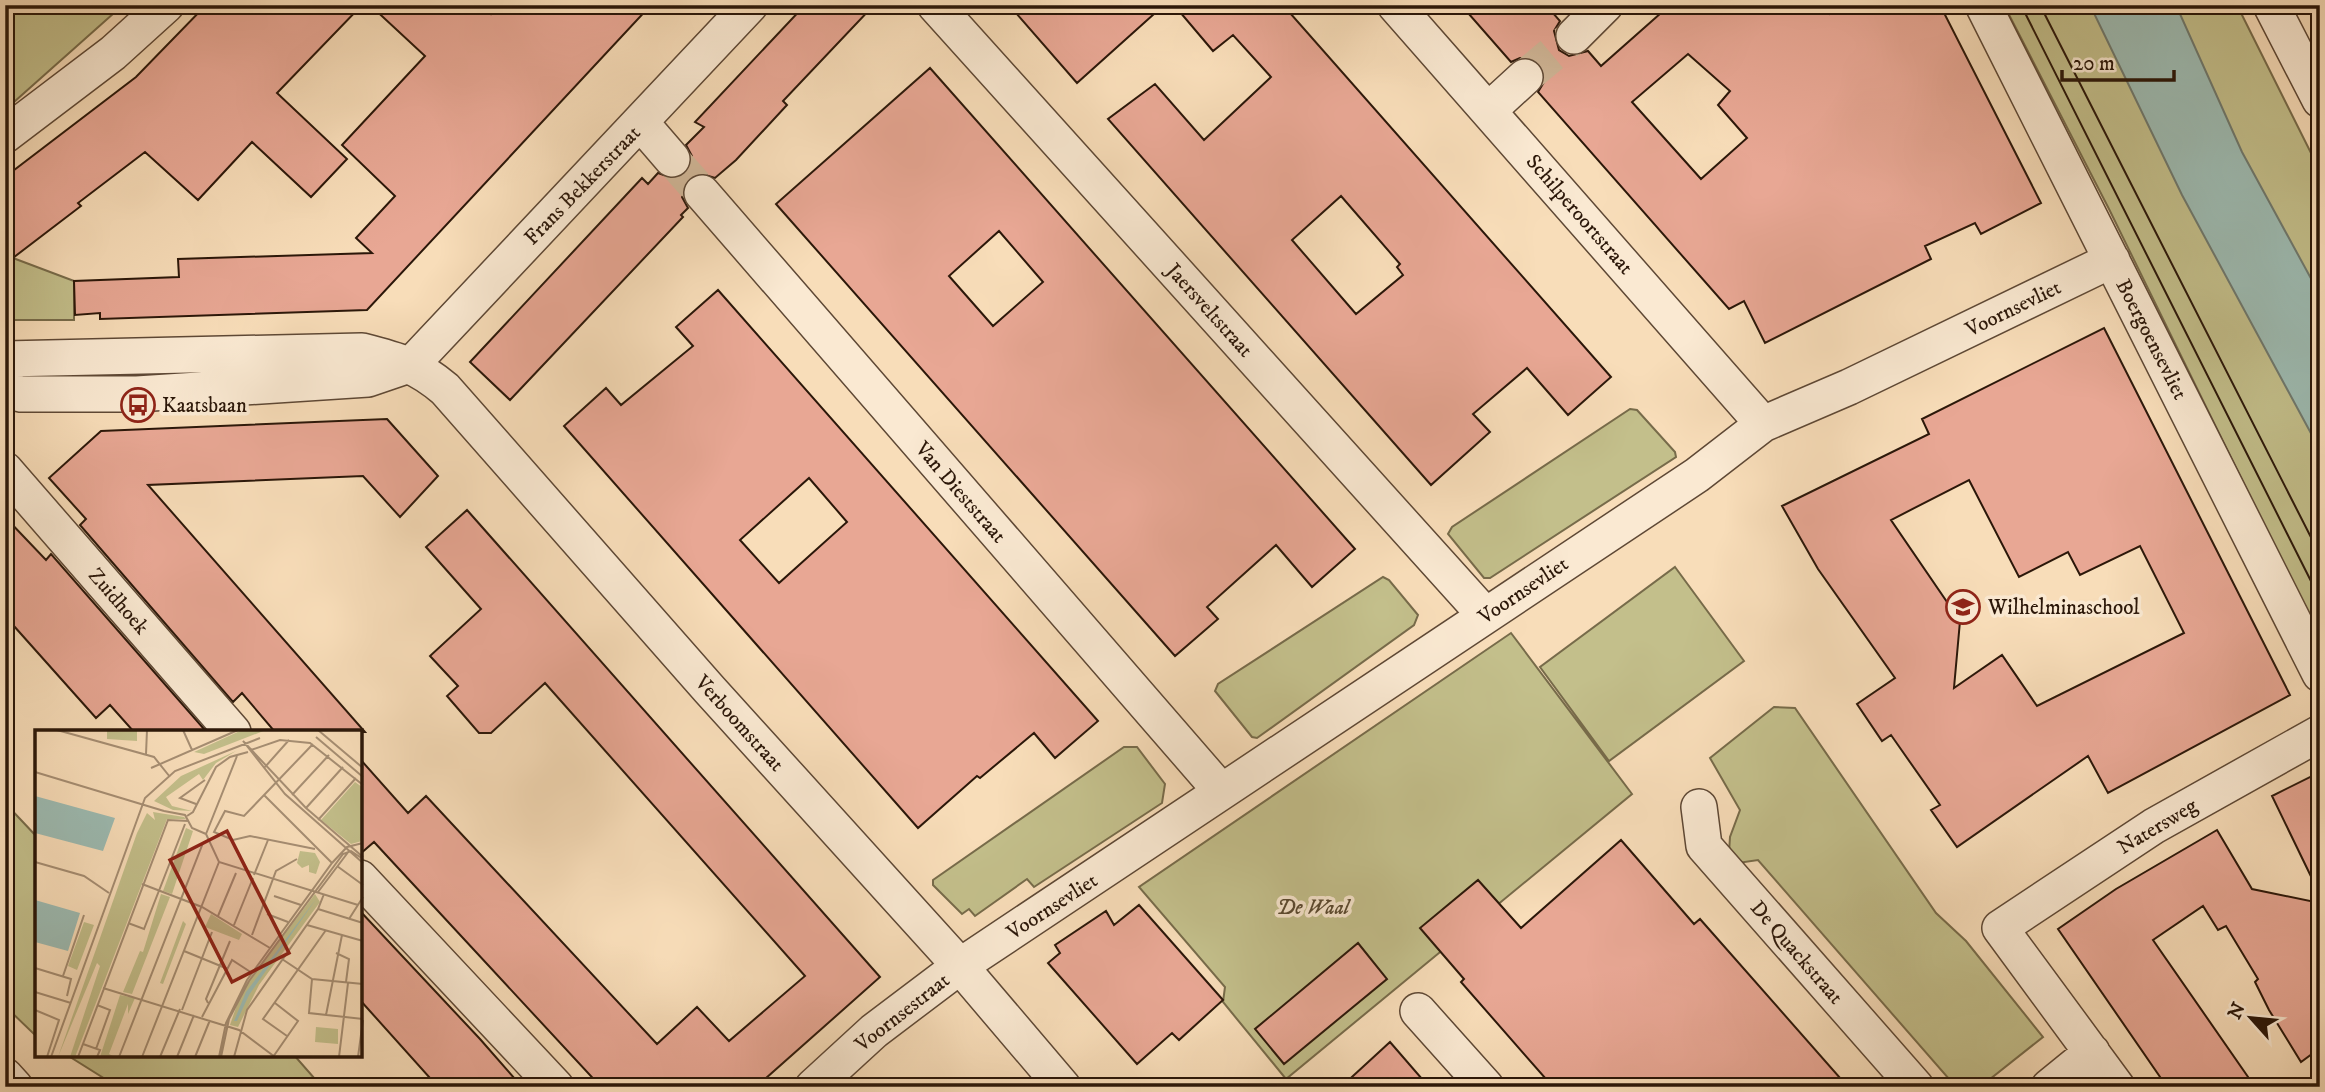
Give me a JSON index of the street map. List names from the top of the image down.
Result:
{
  "streets": {
    "street": [
      "Frans Bekkerstraat",
      "Schilperoortstraat",
      "Voornsevliet",
      "Jaersveltstraat",
      "Boergoensevliet",
      "Van Dieststraat",
      "Zuidhoek",
      "Verboomstraat",
      "Natersweg",
      "De Quackstraat",
      "Voornsestraat"
    ]
  },
  "crossings": [
    ["Frans Bekkerstraat", "Verboomstraat"],
    ["Schilperoortstraat", "Voornsevliet"],
    ["Voornsevliet", "Jaersveltstraat"],
    ["Voornsevliet", "Boergoensevliet"],
    ["Voornsevliet", "Van Dieststraat"],
    ["Voornsevliet", "Verboomstraat"],
    ["Voornsevliet", "Voornsestraat"],
    ["Verboomstraat", "Voornsestraat"]
  ],
  "parks": ["De Waal"],
  "places": {
    "bus stop": ["Kaatsbaan"],
    "school or university": ["Wilhelminaschool"]
  },
  "scale_bar": "20 m",
  "north": "top left"
}
